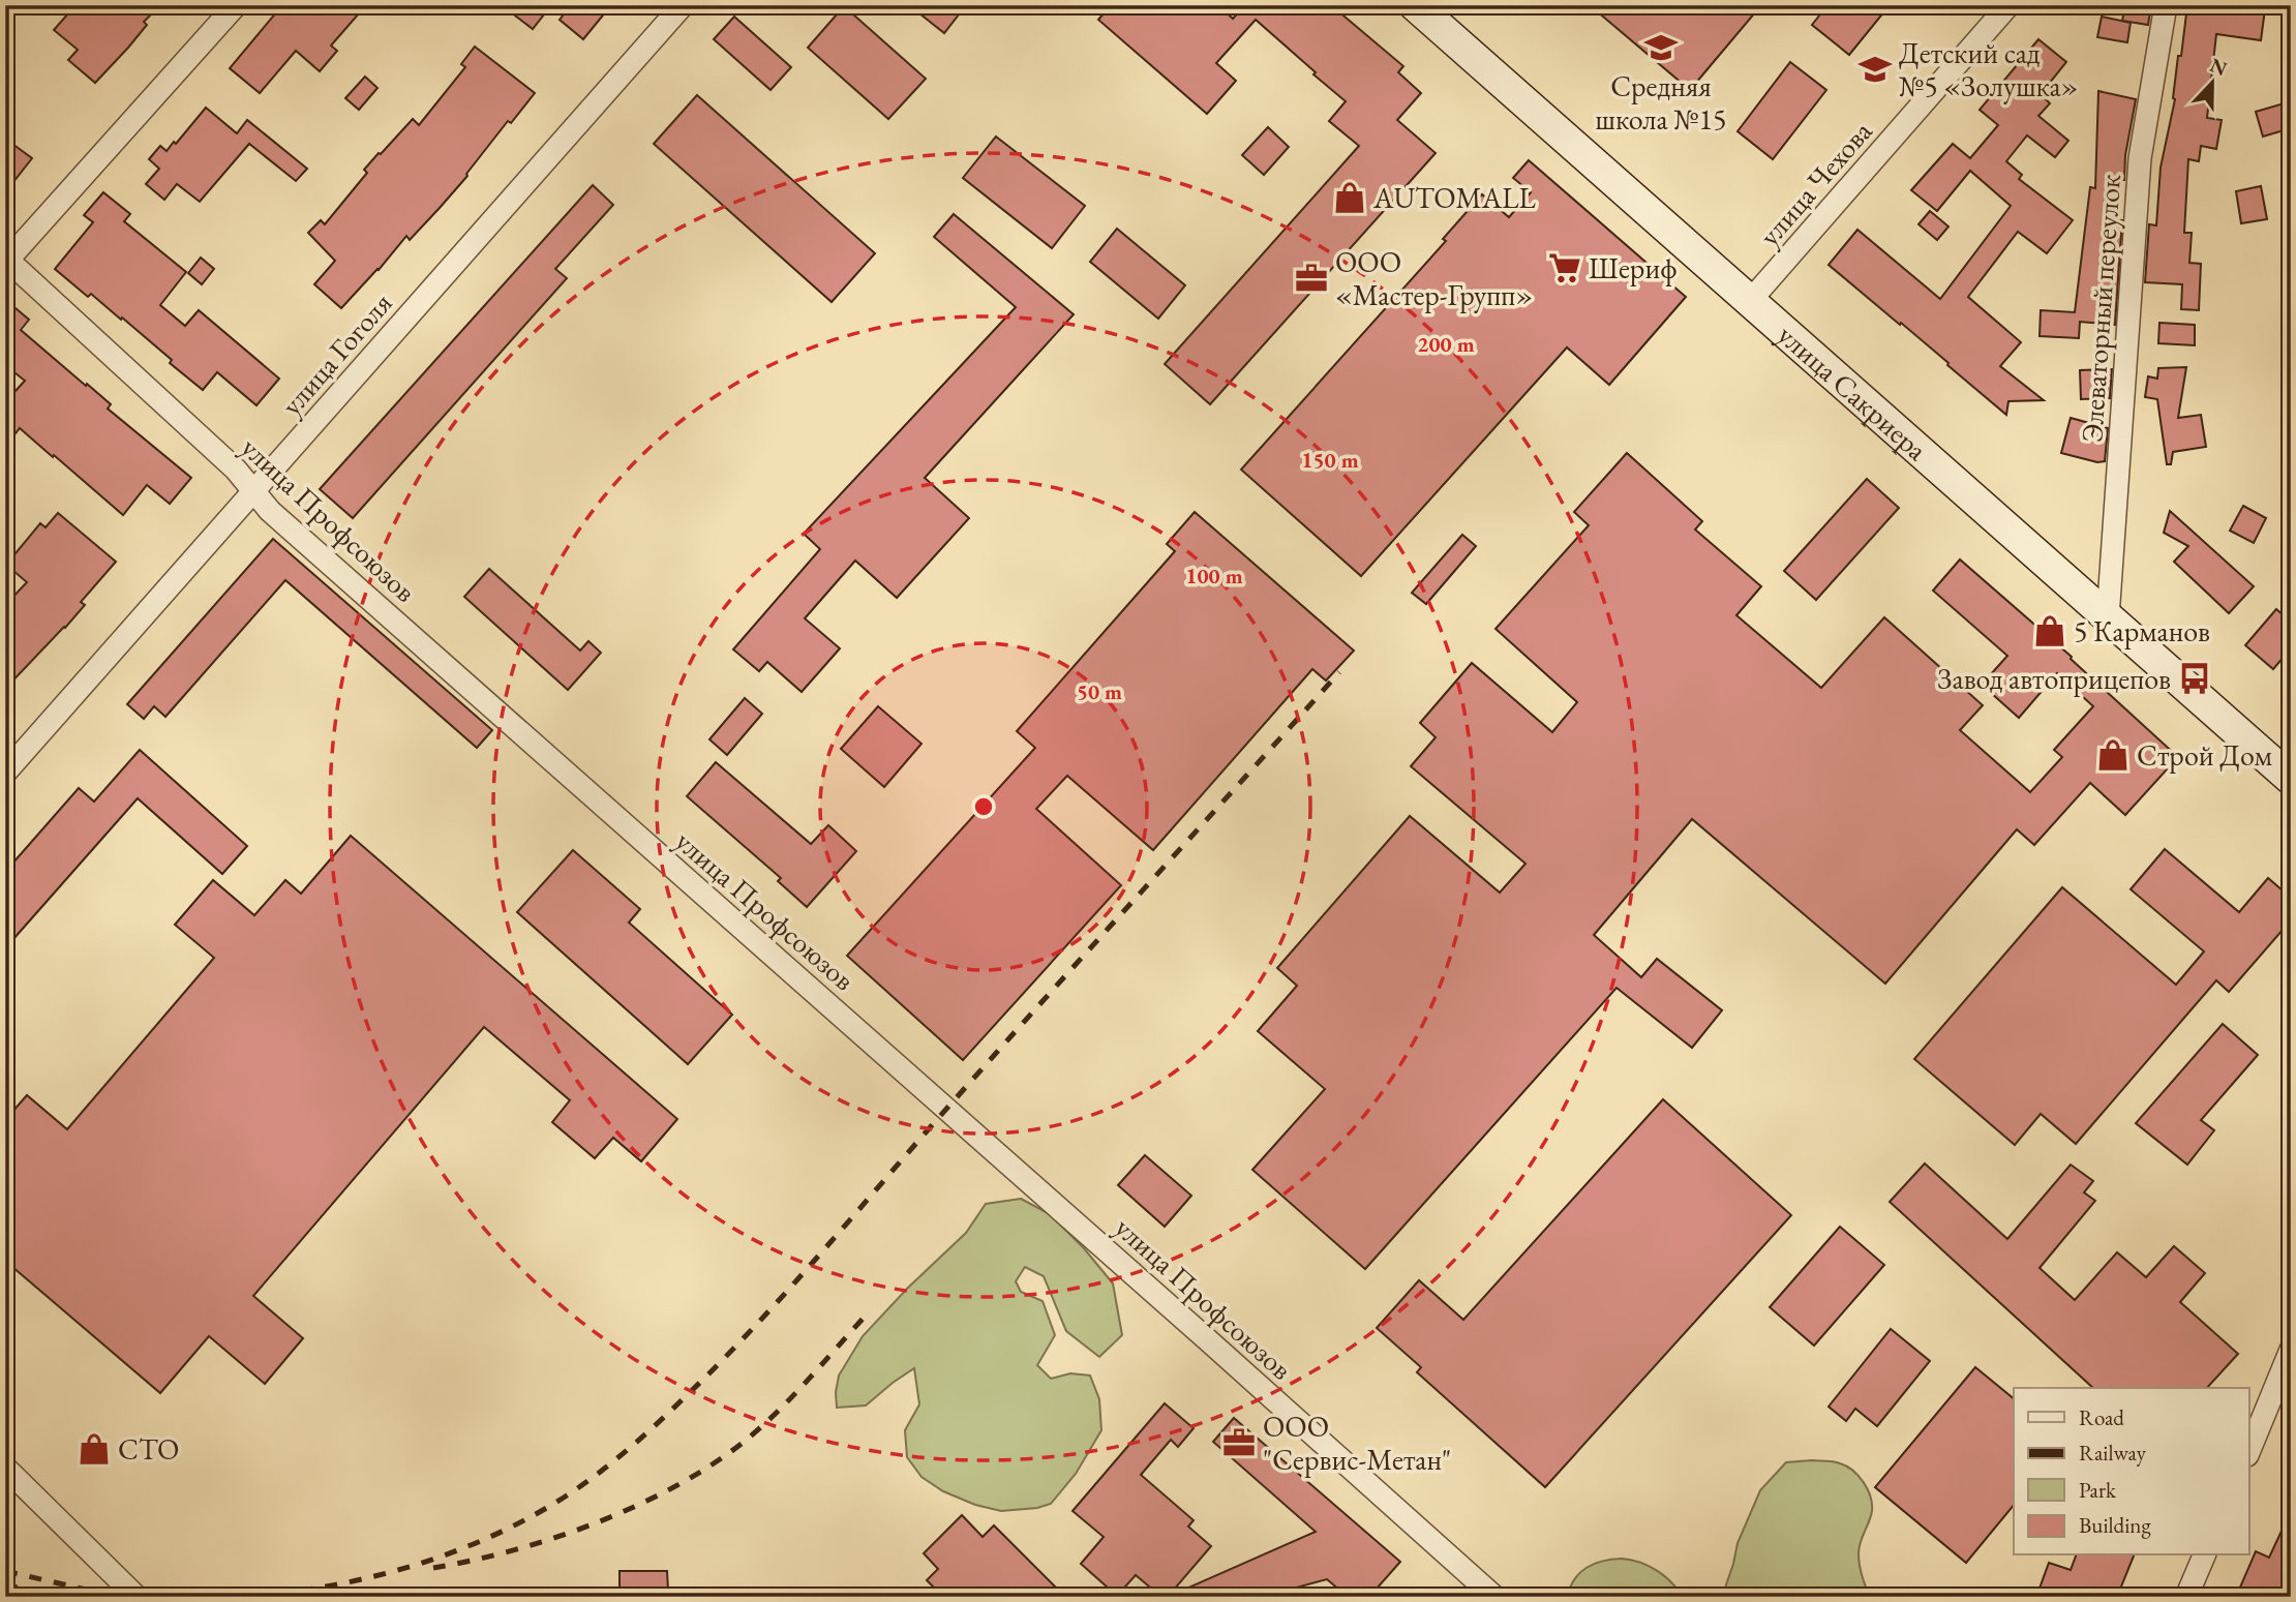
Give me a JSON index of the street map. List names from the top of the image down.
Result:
{
  "streets": {
    "street": [
      "улица Чехова",
      "Элеваторный переулок",
      "улица Гоголя",
      "улица Сакриера",
      "улица Профсоюзов"
    ]
  },
  "crossings": [
    ["улица Чехова", "улица Сакриера"],
    ["Элеваторный переулок", "улица Сакриера"],
    ["улица Гоголя", "улица Профсоюзов"]
  ],
  "places": {
    "school or university": ["Средняя школа №15", "Детский сад №5 «Золушка»"],
    "shop": [
      "AUTOMALL",
      "5 Карманов",
      "Строй Дом",
      "СТО"
    ],
    "supermarket": ["Шериф"],
    "office": ["ООО «Мастер-Групп»", "ООО \"Сервис-Метан\""],
    "bus stop": ["Завод автоприцепов"]
  },
  "legend": [
    "Road",
    "Railway",
    "Park",
    "Building"
  ],
  "north": "top",
  "rings": [
    "200 m",
    "150 m",
    "100 m",
    "50 m"
  ]
}
